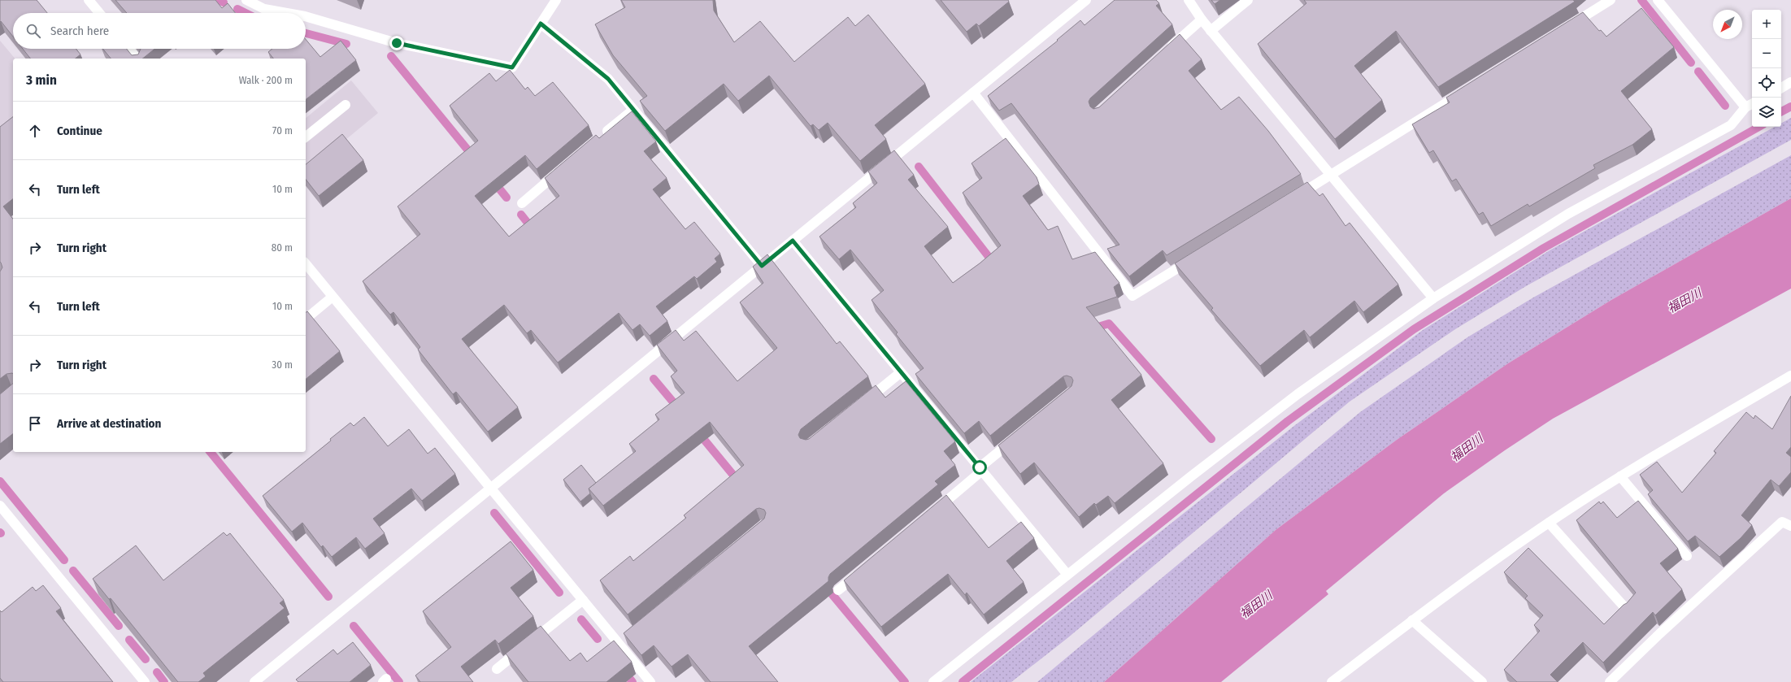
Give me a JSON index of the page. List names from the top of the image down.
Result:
{
  "water": ["福田川"],
  "north": "bottom left",
  "page": {
    "map_buttons": ["+", "−"],
    "search": "Search here",
    "heading": ["3 min", "Walk · 200 m"],
    "list": [
      ["Continue", "70 m"],
      ["Turn left", "10 m"],
      ["Turn right", "80 m"],
      ["Turn left", "10 m"],
      ["Turn right", "30 m"],
      "Arrive at destination"
    ]
  }
}
